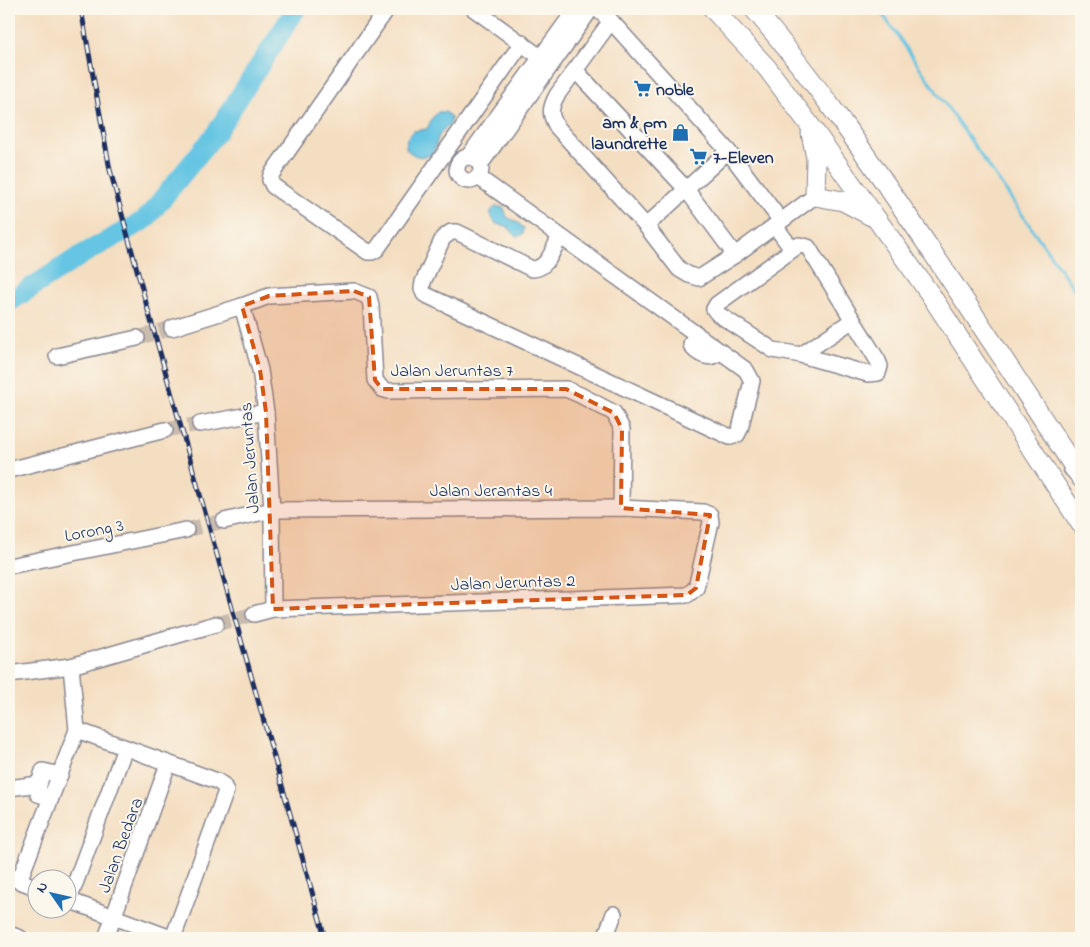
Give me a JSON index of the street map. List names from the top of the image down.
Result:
{
  "streets": {
    "street": [
      "Jalan Jeruntas 7",
      "Jalan Jeruntas",
      "Jalan Jerantas 4",
      "Lorong 3",
      "Jalan Jeruntas 2",
      "Jalan Bedara"
    ]
  },
  "crossings": [
    ["Jalan Jeruntas 7", "Jalan Jeruntas"],
    ["Jalan Jeruntas 7", "Jalan Jerantas 4"],
    ["Jalan Jeruntas", "Jalan Jerantas 4"],
    ["Jalan Jeruntas", "Jalan Jeruntas 2"],
    ["Jalan Jerantas 4", "Jalan Jeruntas 2"]
  ],
  "places": {
    "supermarket": ["noble", "7-Eleven"],
    "shop": ["am & pm laundrette"]
  },
  "north": "top left"
}
